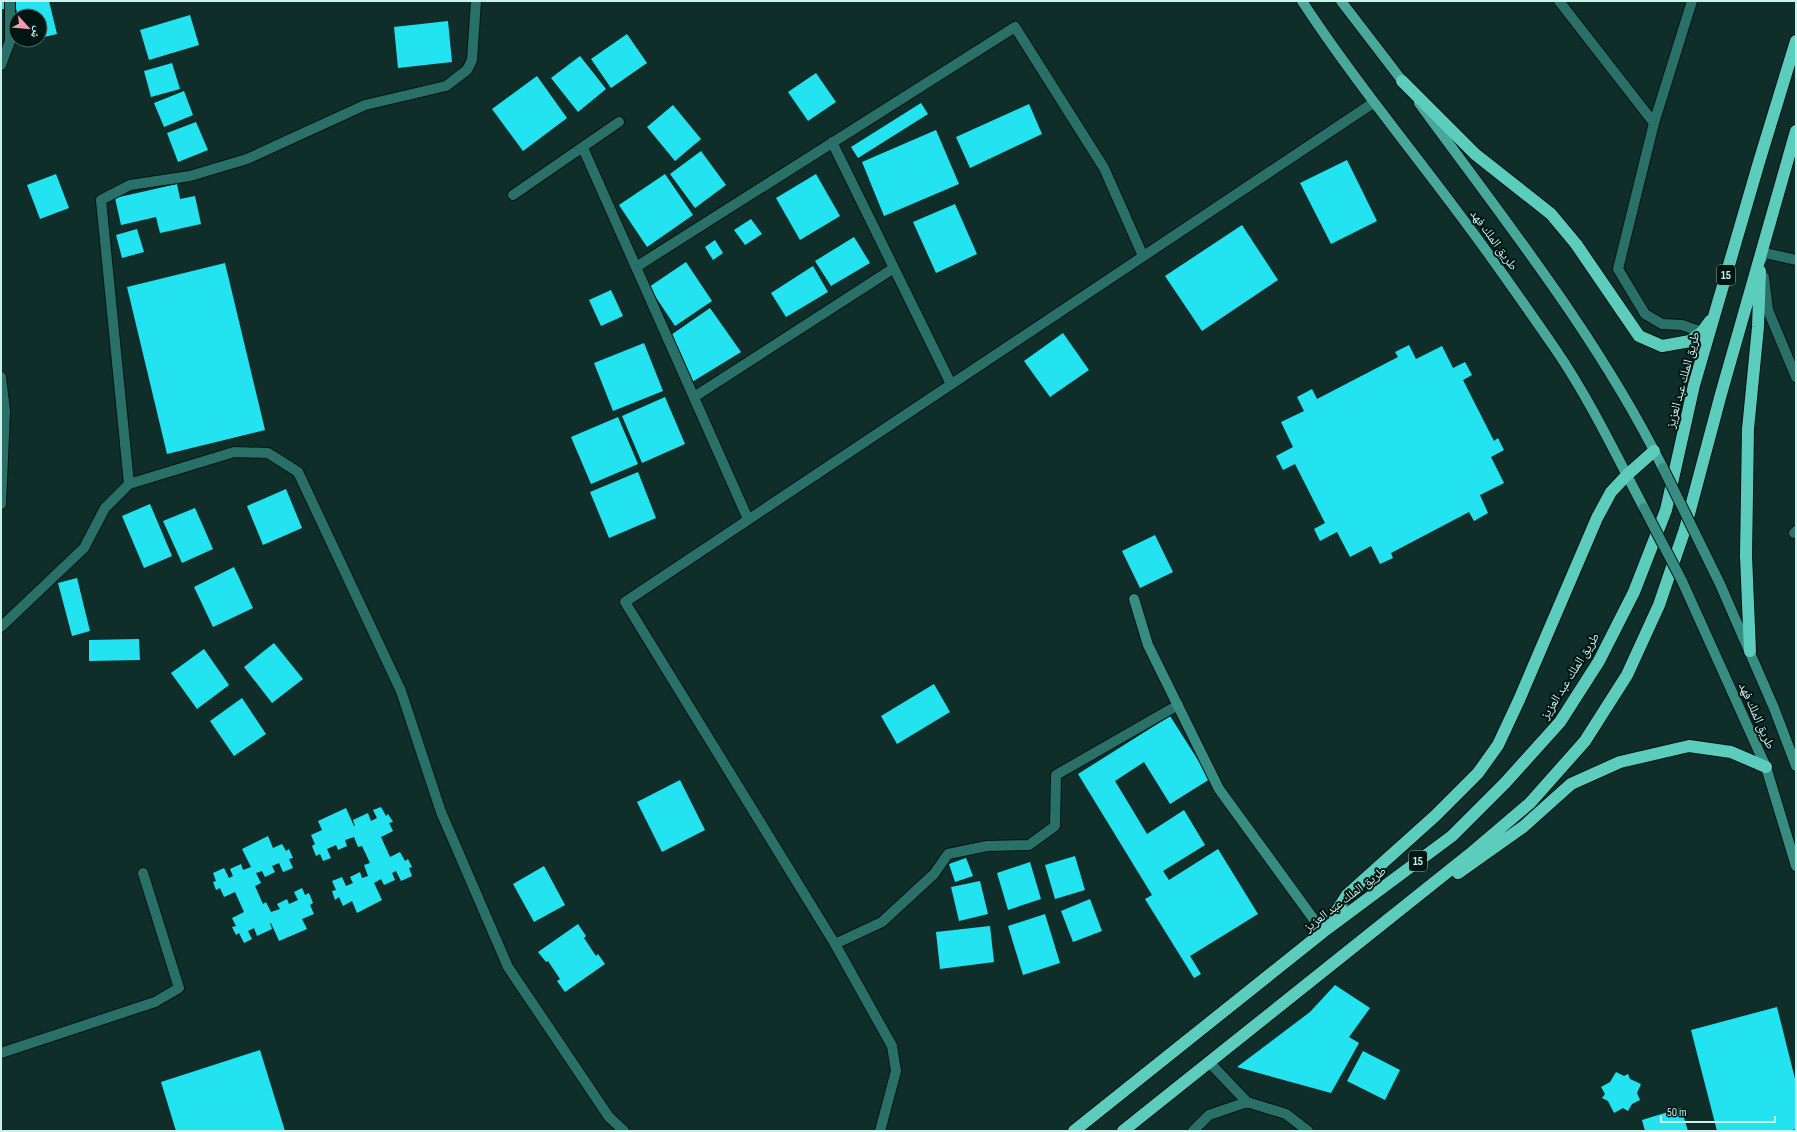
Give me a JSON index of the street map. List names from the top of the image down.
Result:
{
  "streets": {
    "highway": ["15", "طريق الملك عبد العزيز"],
    "main road": ["طريق الملك فهد"]
  },
  "scale_bar": "50 m",
  "north": "bottom right"
}
